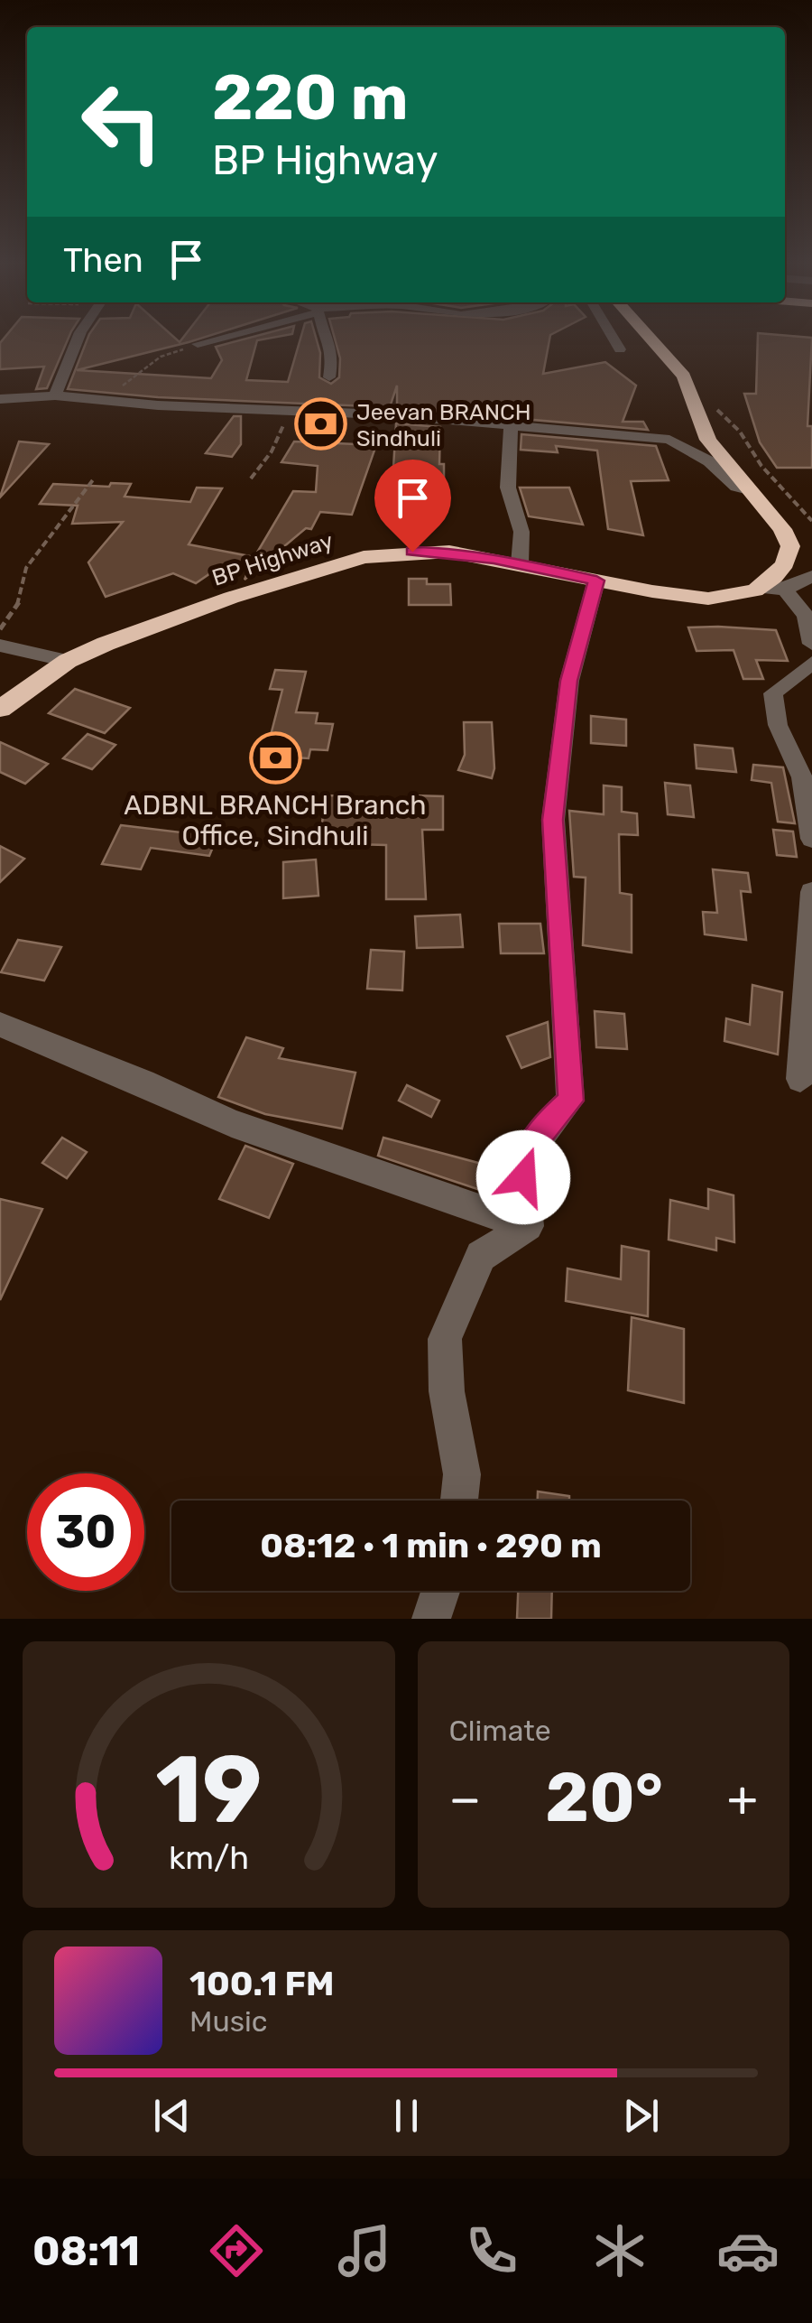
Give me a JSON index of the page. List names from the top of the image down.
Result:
{
  "streets": {
    "highway": ["BP Highway"]
  },
  "places": {
    "bank": ["Jeevan BRANCH Sindhuli", "ADBNL BRANCH Branch Office, Sindhuli"]
  },
  "page": {
    "turn": ["220 m", "BP Highway"],
    "then": "Then",
    "limit": "30",
    "trip": "08:12 · 1 min · 290 m",
    "tile": "Climate",
    "heat": ["−", "20°", "+"],
    "song": ["100.1 FM", "Music"],
    "tabs": "08:11",
    "gauge": ["19", "km/h"]
  }
}
